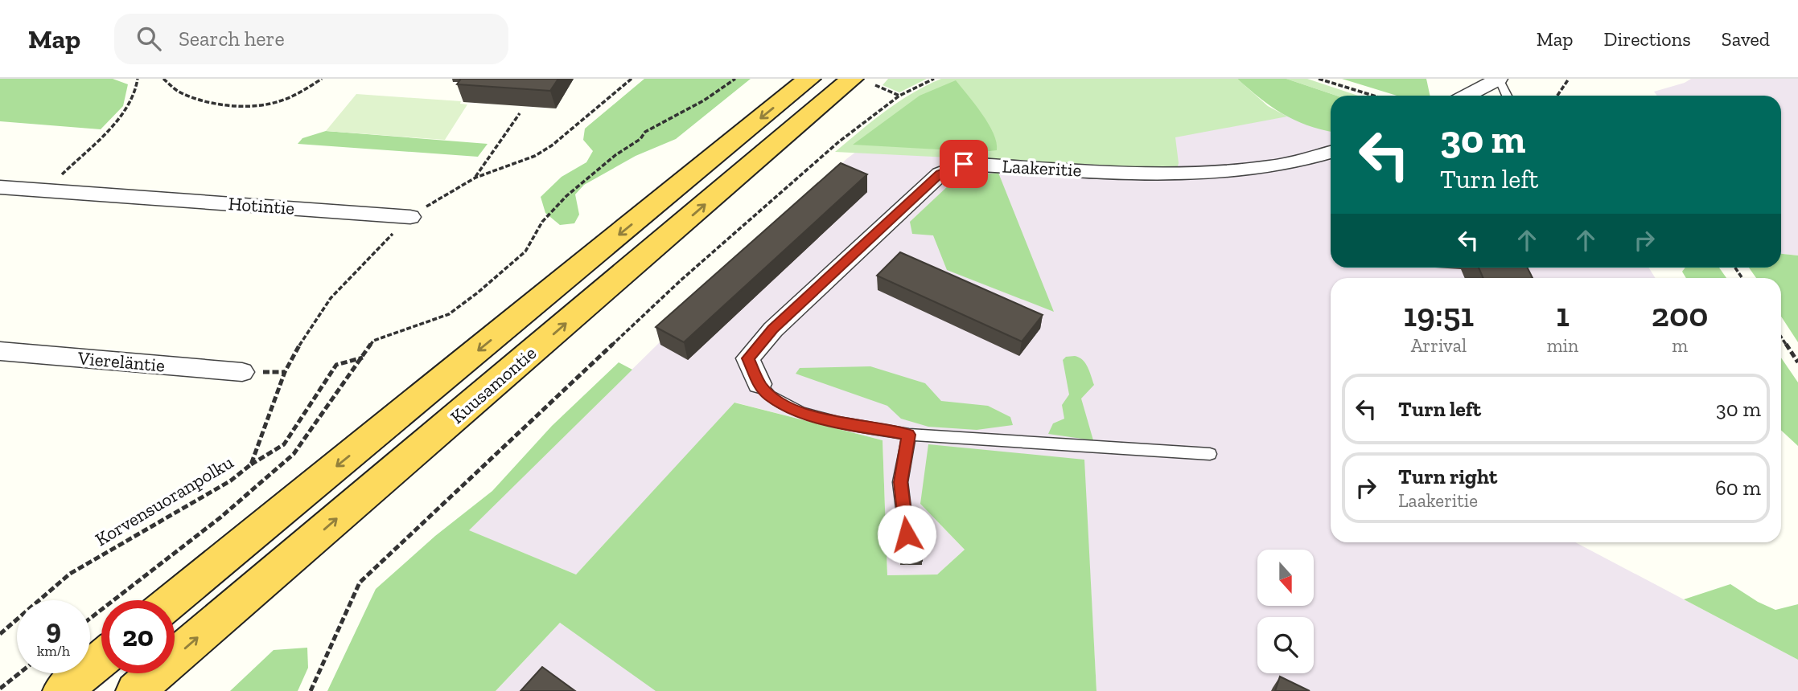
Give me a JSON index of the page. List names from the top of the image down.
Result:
{
  "streets": {
    "highway": ["Kuusamontie"],
    "street": ["Laakeritie", "Hotintie", "Viereläntie"],
    "path": ["Korvensuoranpolku"]
  },
  "crossings": [
    ["Hotintie", "Korvensuoranpolku"]
  ],
  "north": "bottom",
  "page": {
    "header": "Map",
    "search": "Search here",
    "nav": ["Map", "Directions", "Saved"],
    "turn": ["30 m", "Turn left"],
    "eta": [
      "19:51",
      "Arrival",
      "1",
      "min",
      "200",
      "m"
    ],
    "list": [
      {
        "name": "Turn left",
        "value": "30 m"
      },
      {
        "name": "Turn right",
        "note": "Laakeritie",
        "value": "60 m"
      }
    ],
    "speed": "9 km/h",
    "limit": "20"
  }
}
